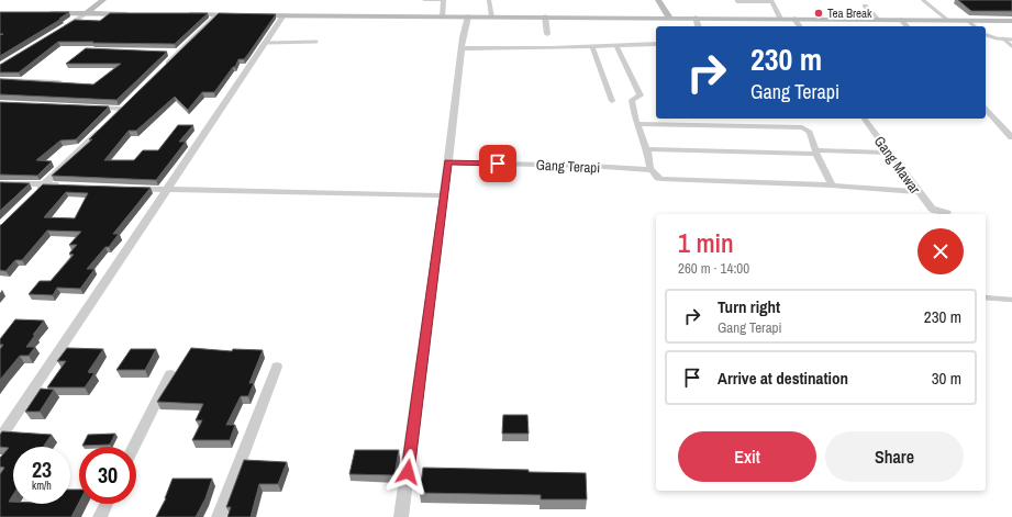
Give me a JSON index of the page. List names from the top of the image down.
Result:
{
  "streets": {
    "street": ["Gang Mawar", "Gang Terapi"]
  },
  "places": ["Tea Break"],
  "page": {
    "turn": ["230 m", "Gang Terapi"],
    "heading": ["1 min", "260 m · 14:00"],
    "list": [
      {
        "name": "Turn right",
        "note": "Gang Terapi",
        "value": "230 m"
      },
      {
        "name": "Arrive at destination",
        "value": "30 m"
      }
    ],
    "buttons": ["Exit", "Share"],
    "speed": "23 km/h",
    "limit": "30"
  }
}
